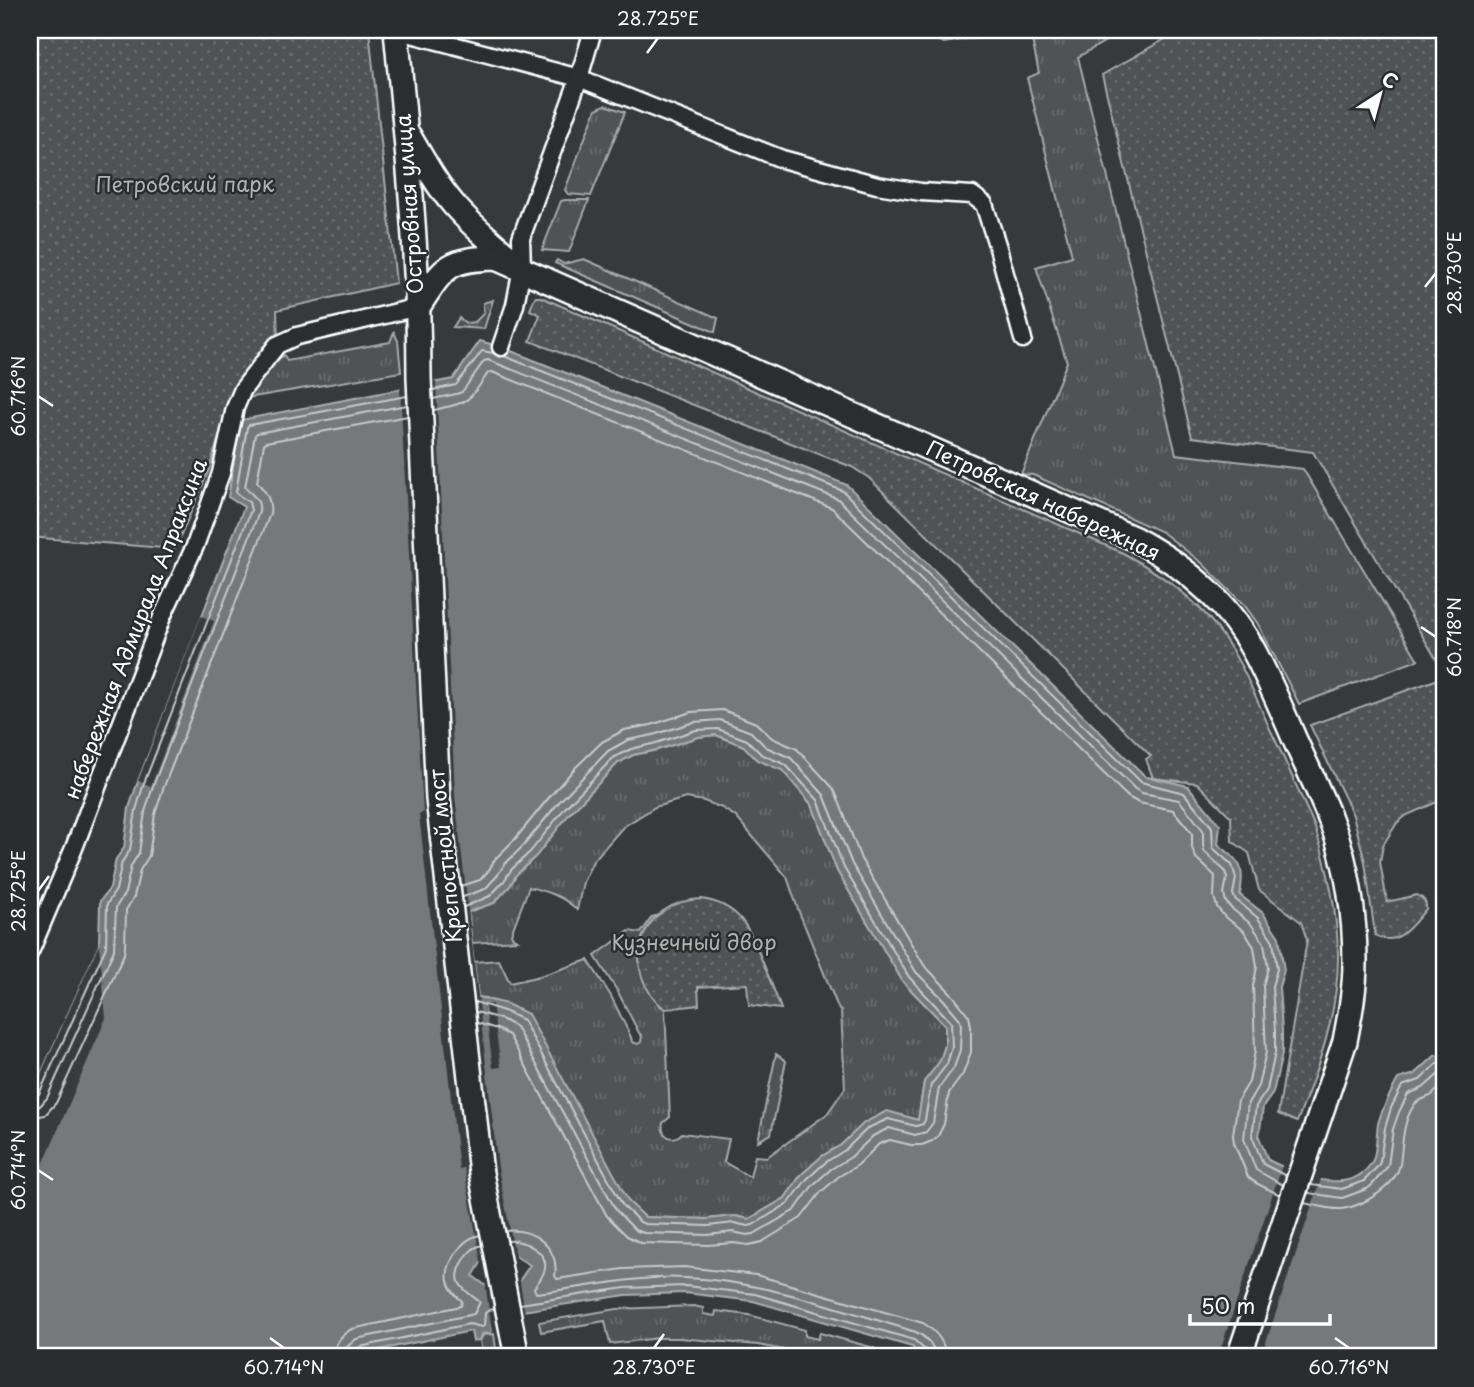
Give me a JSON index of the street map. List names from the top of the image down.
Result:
{
  "streets": {
    "main road": ["Островная улица", "Петровская набережная", "Крепостной мост"],
    "street": ["набережная Адмирала Апраксина"]
  },
  "crossings": [
    ["Островная улица", "набережная Адмирала Апраксина"],
    ["Островная улица", "Крепостной мост"]
  ],
  "parks": ["Петровский парк", "Кузнечный двор"],
  "scale_bar": "50 m",
  "north": "top right",
  "coordinates": [
    "28.725°E",
    "28.730°E",
    "60.716°N",
    "60.718°N",
    "60.714°N"
  ]
}
